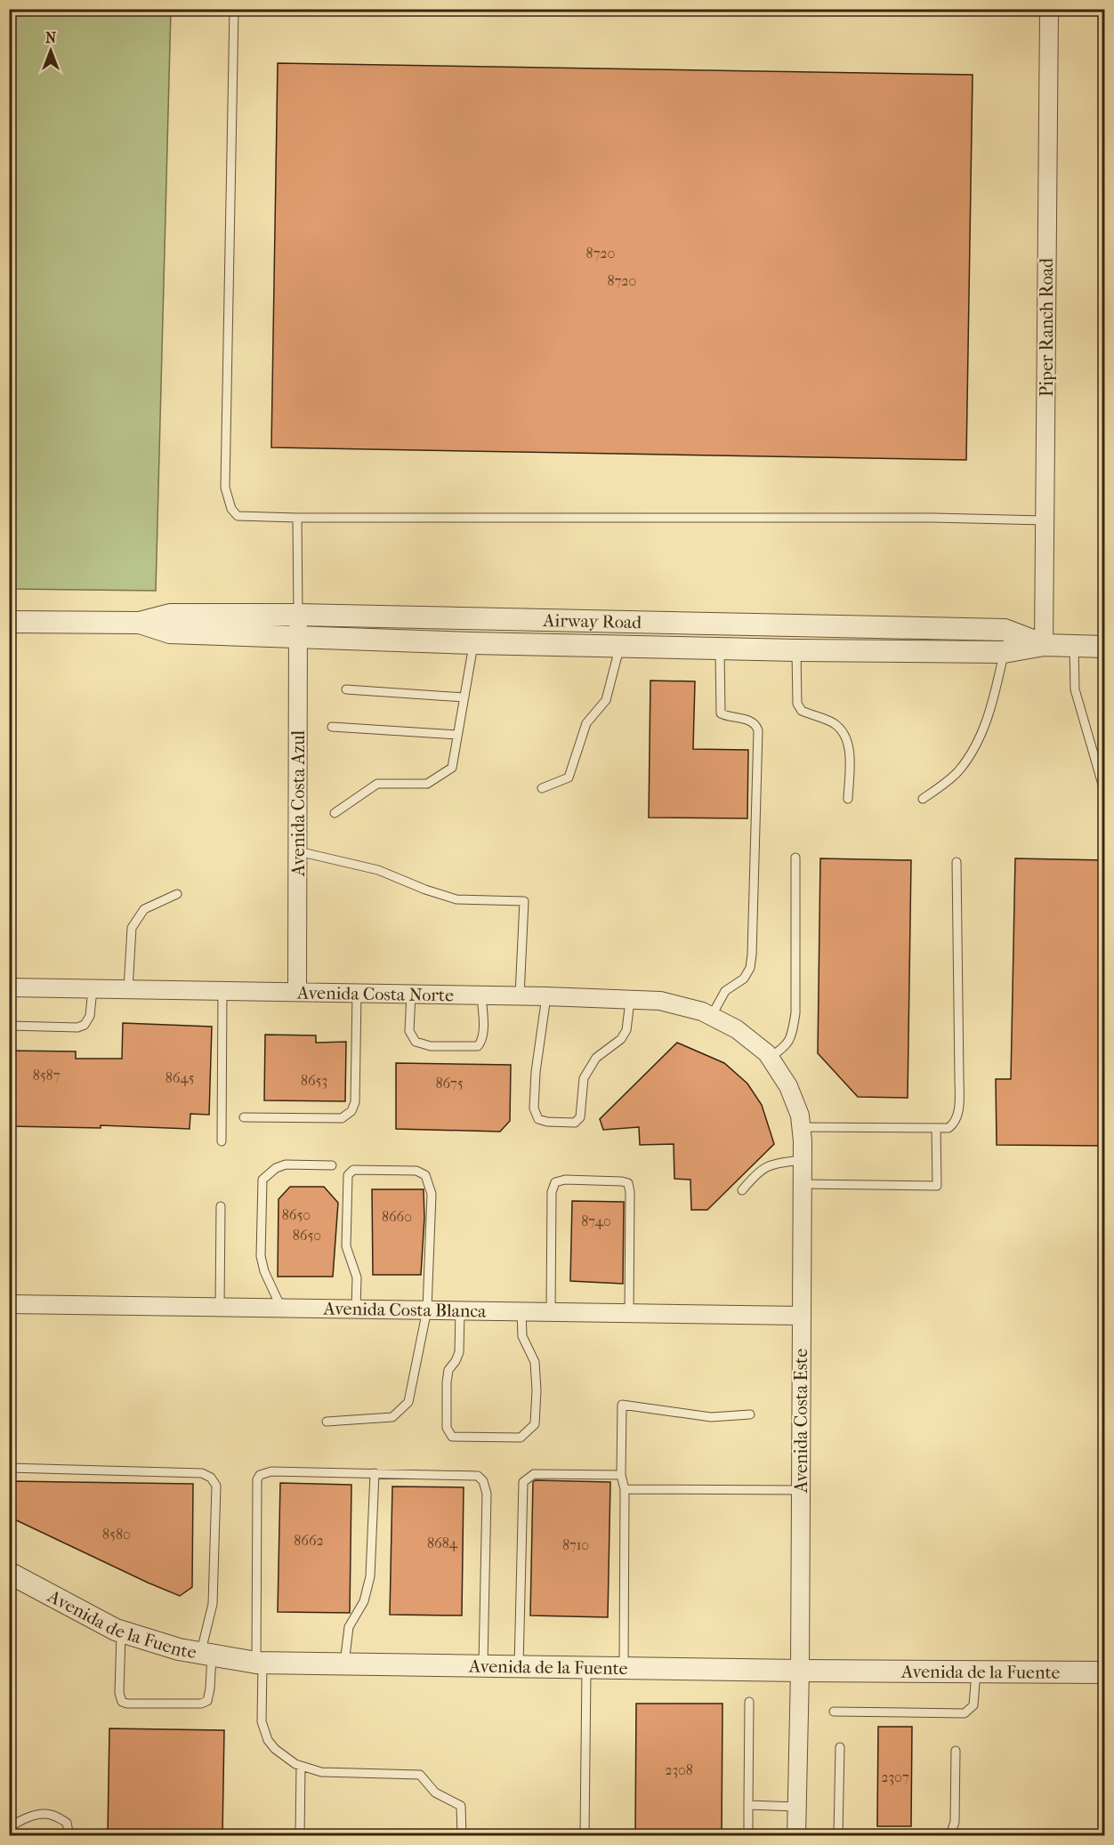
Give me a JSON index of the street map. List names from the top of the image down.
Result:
{
  "streets": {
    "street": [
      "Piper Ranch Road",
      "Airway Road",
      "Avenida Costa Azul",
      "Avenida Costa Norte",
      "Avenida Costa Blanca",
      "Avenida Costa Este",
      "Avenida de la Fuente"
    ]
  },
  "crossings": [
    ["Piper Ranch Road", "Airway Road"],
    ["Airway Road", "Avenida Costa Azul"],
    ["Avenida Costa Azul", "Avenida Costa Norte"],
    ["Avenida Costa Norte", "Avenida Costa Este"],
    ["Avenida Costa Blanca", "Avenida Costa Este"],
    ["Avenida Costa Este", "Avenida de la Fuente"]
  ],
  "house_numbers": [
    "8720",
    "8720",
    "8587",
    "8645",
    "8653",
    "8675",
    "8650",
    "8660",
    "8740",
    "8650",
    "8580",
    "8662",
    "8684",
    "8710",
    "2308",
    "2307"
  ],
  "north": "top"
}
